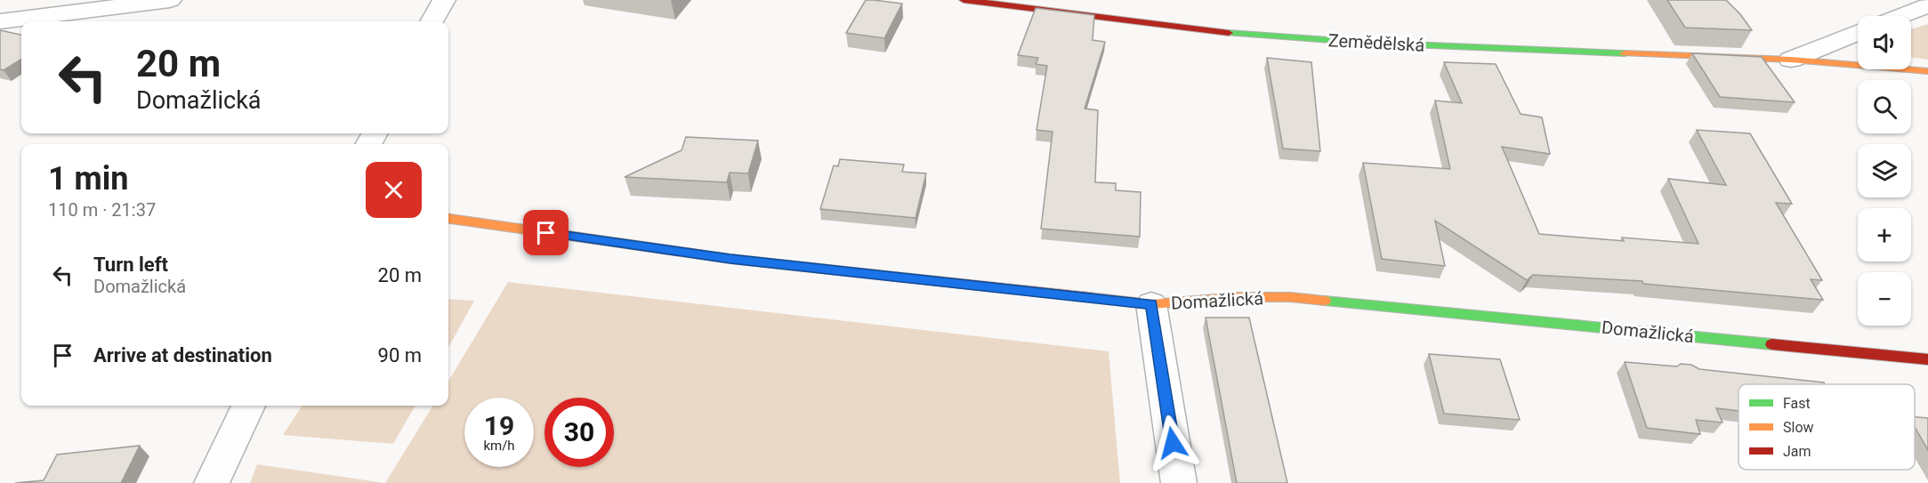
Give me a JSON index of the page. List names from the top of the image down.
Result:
{
  "streets": {
    "street": ["Zemědělská", "Domažlická"]
  },
  "legend": ["Fast", "Slow", "Jam"],
  "page": {
    "map_buttons": ["+", "−"],
    "turn": ["20 m", "Domažlická"],
    "heading": ["1 min", "110 m · 21:37"],
    "list": [
      {
        "name": "Turn left",
        "note": "Domažlická",
        "value": "20 m"
      },
      {
        "name": "Arrive at destination",
        "value": "90 m"
      }
    ],
    "speed": "19 km/h",
    "limit": "30"
  }
}
